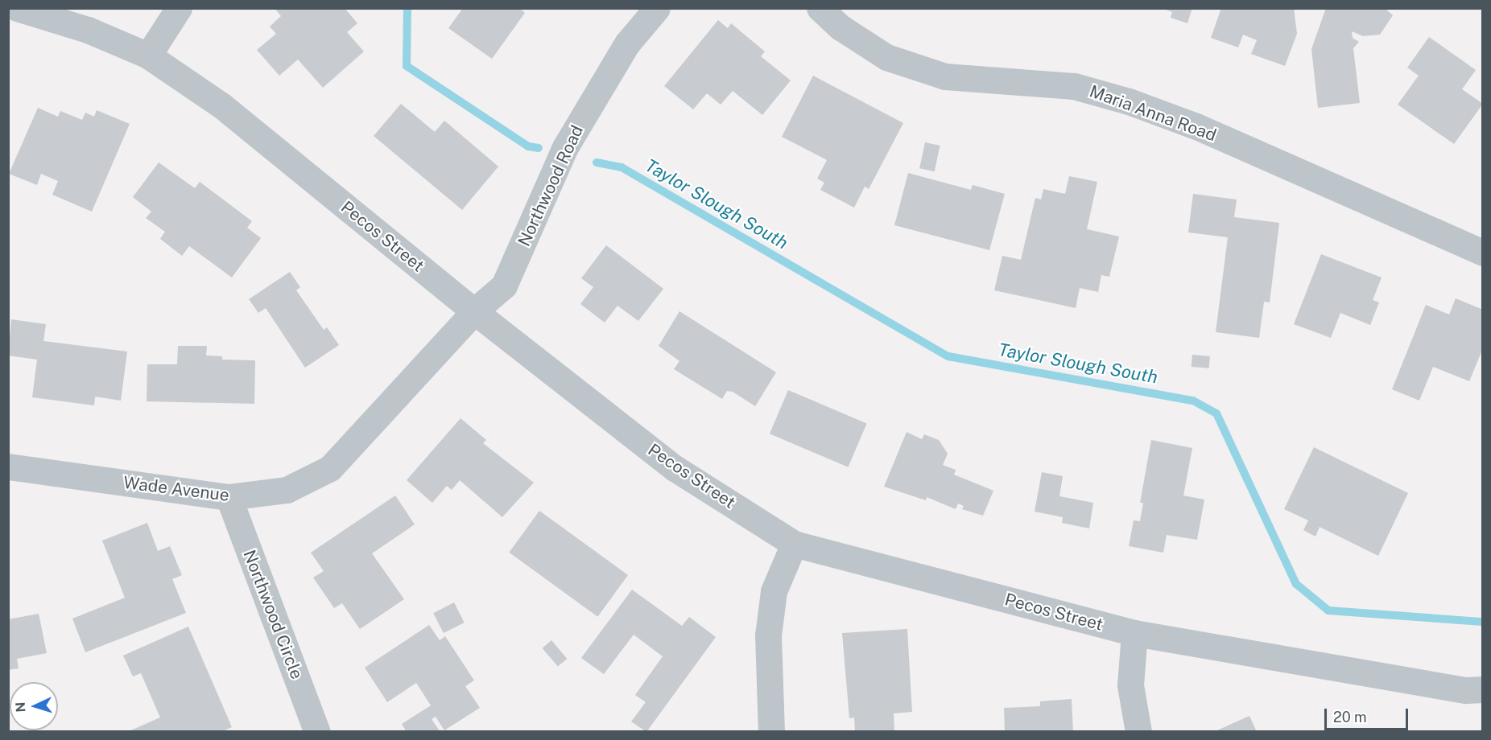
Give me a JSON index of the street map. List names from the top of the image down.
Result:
{
  "streets": {
    "street": [
      "Maria Anna Road",
      "Northwood Road",
      "Pecos Street",
      "Wade Avenue",
      "Northwood Circle"
    ]
  },
  "crossings": [
    ["Northwood Road", "Pecos Street"],
    ["Northwood Road", "Wade Avenue"],
    ["Pecos Street", "Wade Avenue"],
    ["Wade Avenue", "Northwood Circle"]
  ],
  "water": ["Taylor Slough South"],
  "scale_bar": "20 m",
  "north": "left"
}
